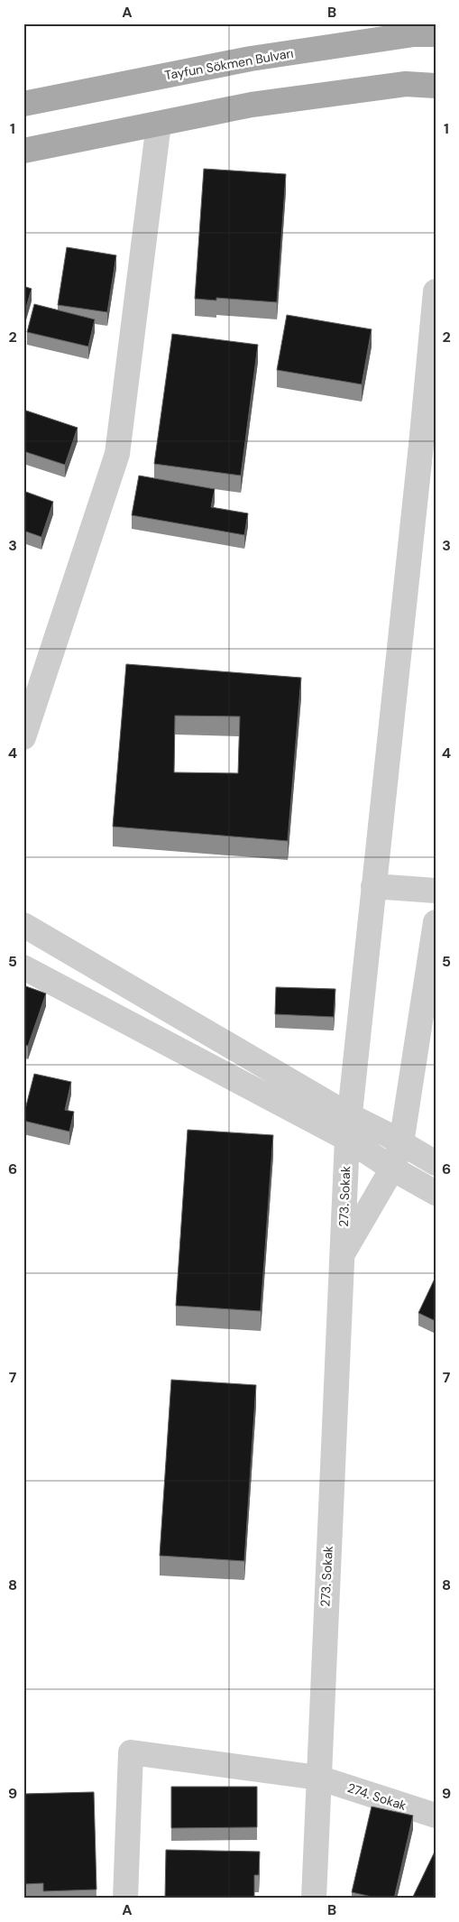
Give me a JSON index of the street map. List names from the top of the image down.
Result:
{
  "streets": {
    "main road": ["Tayfun Sökmen Bulvarı"],
    "street": ["273. Sokak", "274. Sokak"]
  },
  "crossings": [
    ["273. Sokak", "274. Sokak"]
  ],
  "grid": {
    "columns": ["A", "B"],
    "rows": [
      "1",
      "2",
      "3",
      "4",
      "5",
      "6",
      "7",
      "8",
      "9"
    ]
  }
}
